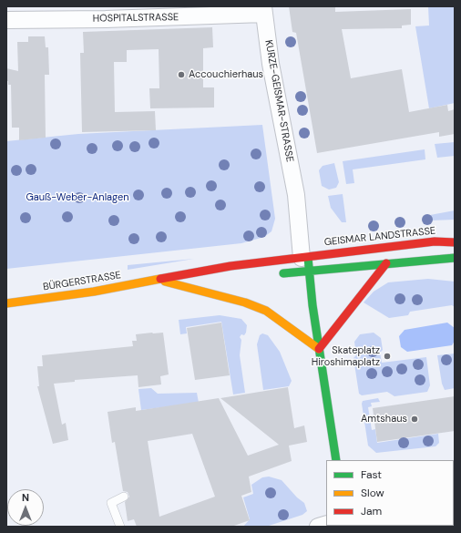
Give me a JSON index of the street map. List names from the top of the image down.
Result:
{
  "streets": {
    "main road": ["GEISMAR LANDSTRASSE", "BÜRGERSTRASSE"],
    "street": ["HOSPITALSTRASSE", "KURZE-GEISMAR-STRASSE"]
  },
  "crossings": [
    ["HOSPITALSTRASSE", "KURZE-GEISMAR-STRASSE"],
    ["KURZE-GEISMAR-STRASSE", "GEISMAR LANDSTRASSE"],
    ["KURZE-GEISMAR-STRASSE", "BÜRGERSTRASSE"],
    ["GEISMAR LANDSTRASSE", "BÜRGERSTRASSE"]
  ],
  "parks": ["Gauß-Weber-Anlagen"],
  "places": ["Accouchierhaus", "Skateplatz Hiroshimaplatz", "Amtshaus"],
  "legend": ["Fast", "Slow", "Jam"],
  "north": "top"
}
